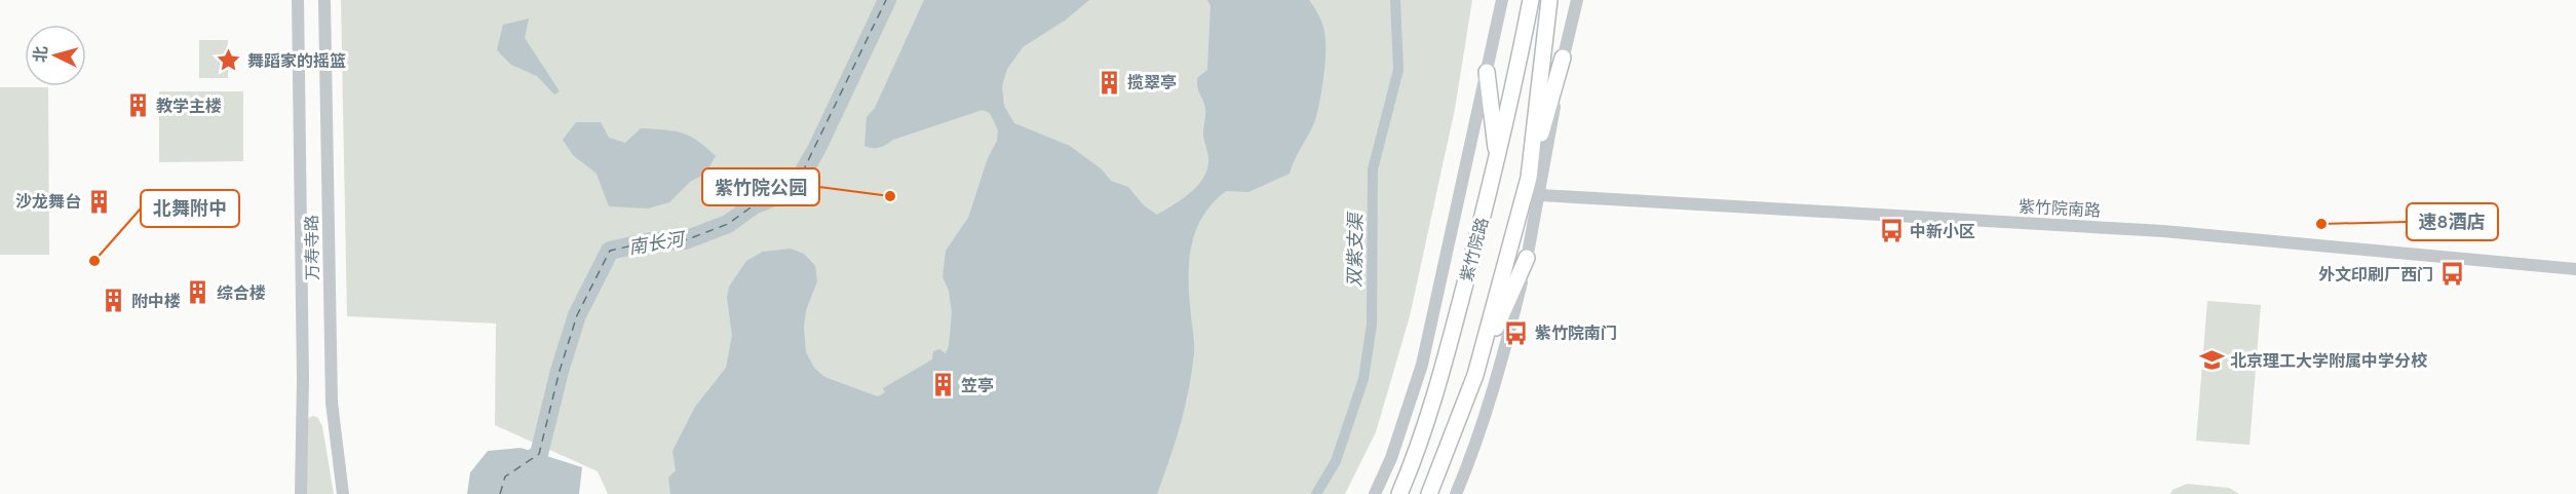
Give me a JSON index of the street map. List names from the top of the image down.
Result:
{
  "streets": {
    "highway": ["紫竹院路"],
    "street": ["紫竹院南路", "万寿寺路"]
  },
  "water": ["南长河", "双紫支渠"],
  "places": {
    "place": ["舞蹈家的摇篮"],
    "building": [
      "揽翠亭",
      "教学主楼",
      "沙龙舞台",
      "综合楼",
      "附中楼",
      "笠亭"
    ],
    "other": ["紫竹院公园", "速8酒店", "北舞附中"],
    "bus stop": ["中新小区", "外文印刷厂西门", "紫竹院南门"],
    "school or university": ["北京理工大学附属中学分校"]
  },
  "north": "left"
}
